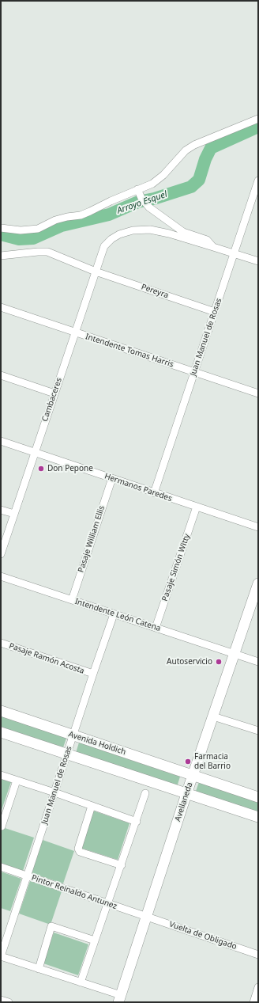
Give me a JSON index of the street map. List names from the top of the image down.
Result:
{
  "streets": {
    "street": [
      "Pereyra",
      "Juan Manuel de Rosas",
      "Intendente Tomas Harris",
      "Cambaceres",
      "Hermanos Paredes",
      "Pasaje William Ellis",
      "Pasaje Simón Witty",
      "Intendente León Catena",
      "Pasaje Ramón Acosta",
      "Avenida Holdich",
      "Avellaneda",
      "Pintor Reinaldo Antunez",
      "Vuelta de Obligado"
    ]
  },
  "crossings": [
    ["Pereyra", "Juan Manuel de Rosas"],
    ["Pereyra", "Cambaceres"],
    ["Juan Manuel de Rosas", "Intendente Tomas Harris"],
    ["Juan Manuel de Rosas", "Hermanos Paredes"],
    ["Juan Manuel de Rosas", "Intendente León Catena"],
    ["Juan Manuel de Rosas", "Pasaje Ramón Acosta"],
    ["Juan Manuel de Rosas", "Avenida Holdich"],
    ["Juan Manuel de Rosas", "Pintor Reinaldo Antunez"],
    ["Intendente Tomas Harris", "Cambaceres"],
    ["Cambaceres", "Hermanos Paredes"],
    ["Hermanos Paredes", "Pasaje William Ellis"],
    ["Hermanos Paredes", "Pasaje Simón Witty"],
    ["Pasaje William Ellis", "Intendente León Catena"],
    ["Pasaje Simón Witty", "Intendente León Catena"],
    ["Intendente León Catena", "Avellaneda"],
    ["Avenida Holdich", "Avellaneda"],
    ["Avellaneda", "Pintor Reinaldo Antunez"],
    ["Avellaneda", "Vuelta de Obligado"],
    ["Pintor Reinaldo Antunez", "Vuelta de Obligado"]
  ],
  "water": ["Arroyo Esquel"],
  "places": ["Don Pepone", "Autoservicio", "Farmacia del Barrio"]
}
